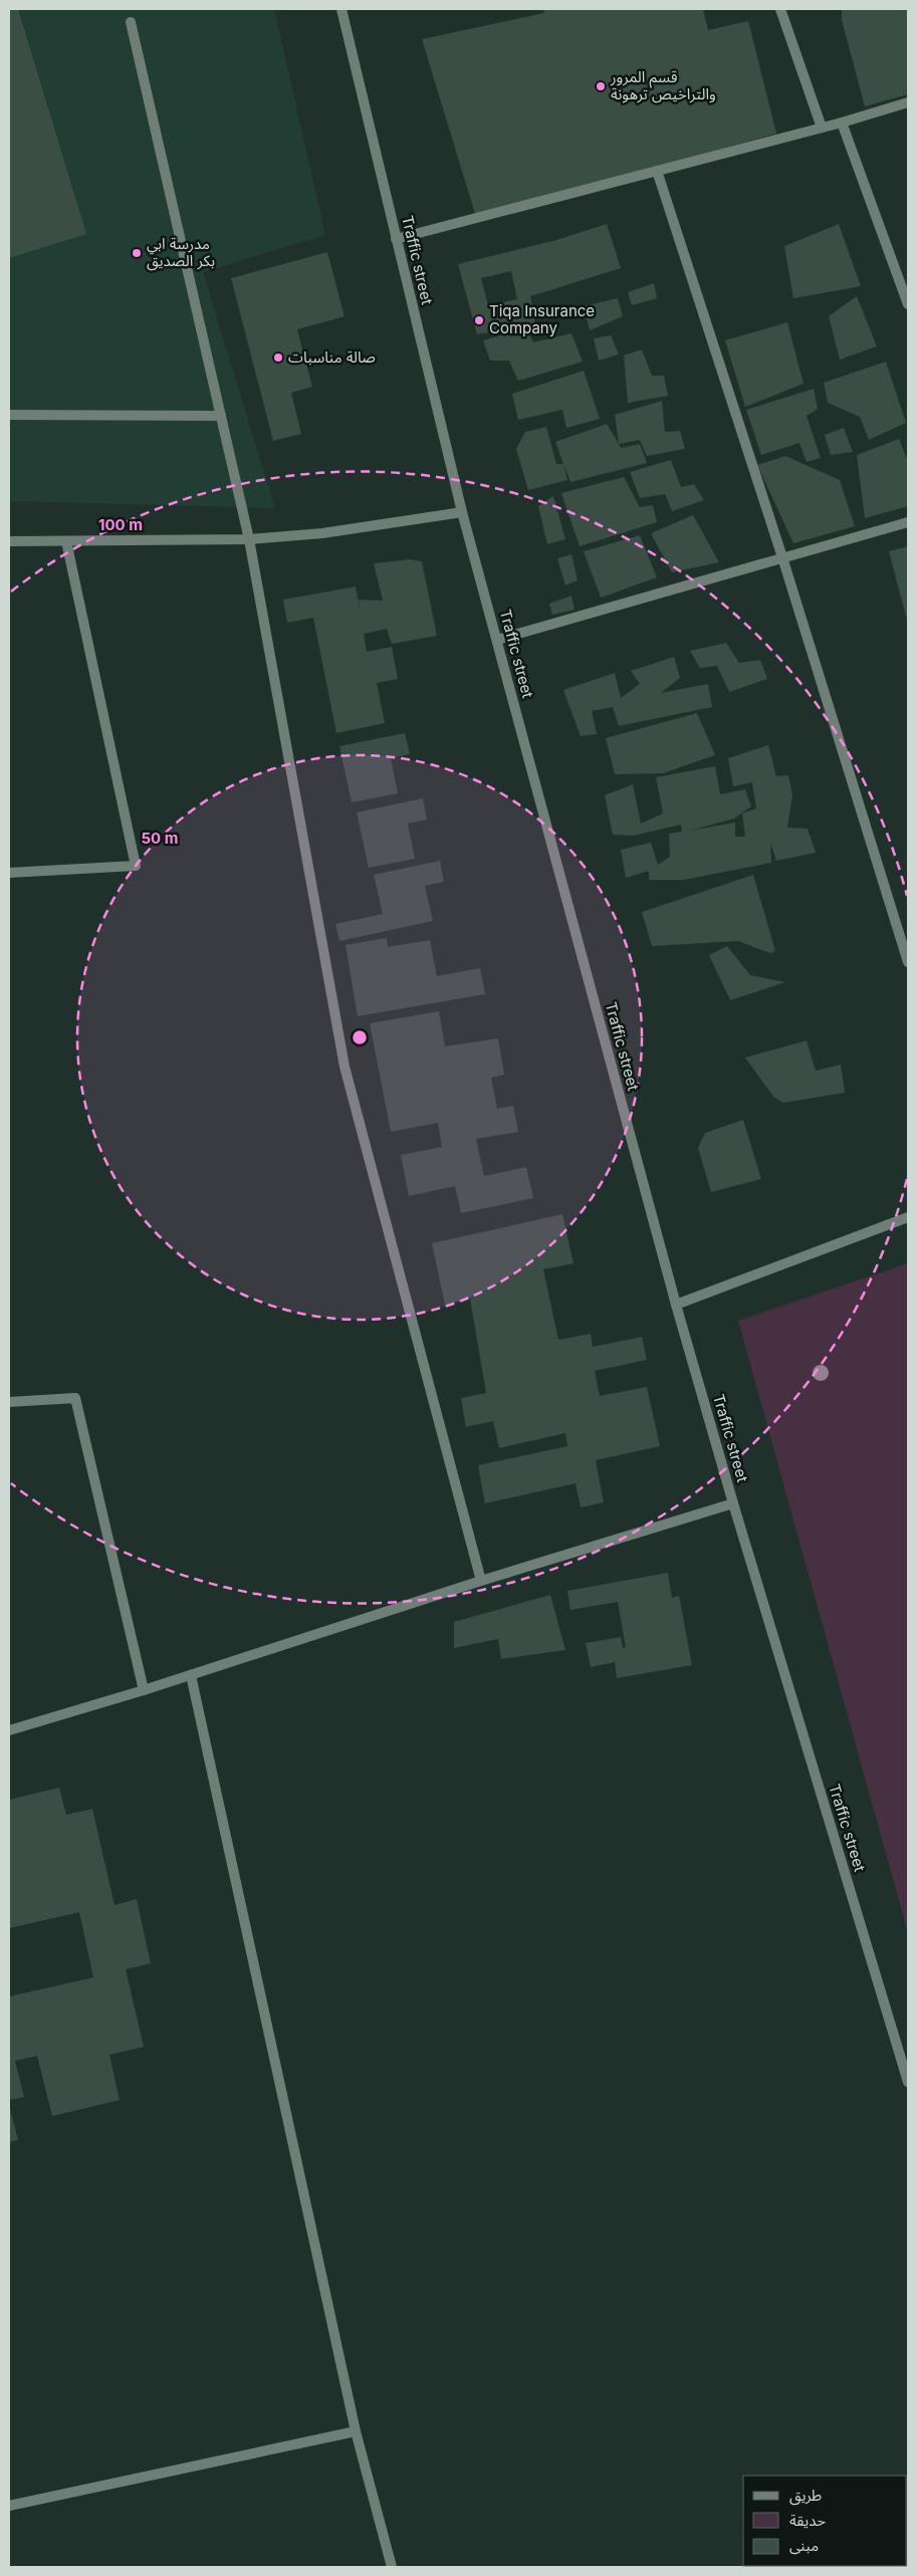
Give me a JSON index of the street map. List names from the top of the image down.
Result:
{
  "streets": {
    "street": ["Traffic street"]
  },
  "places": [
    "قسم المرور والتراخيص ترهونة",
    "مدرسة ابي بكر الصديق",
    "Tiqa Insurance Company",
    "صالة مناسبات"
  ],
  "legend": ["طريق", "حديقة", "مبنى"],
  "rings": ["100 m", "50 m"]
}
